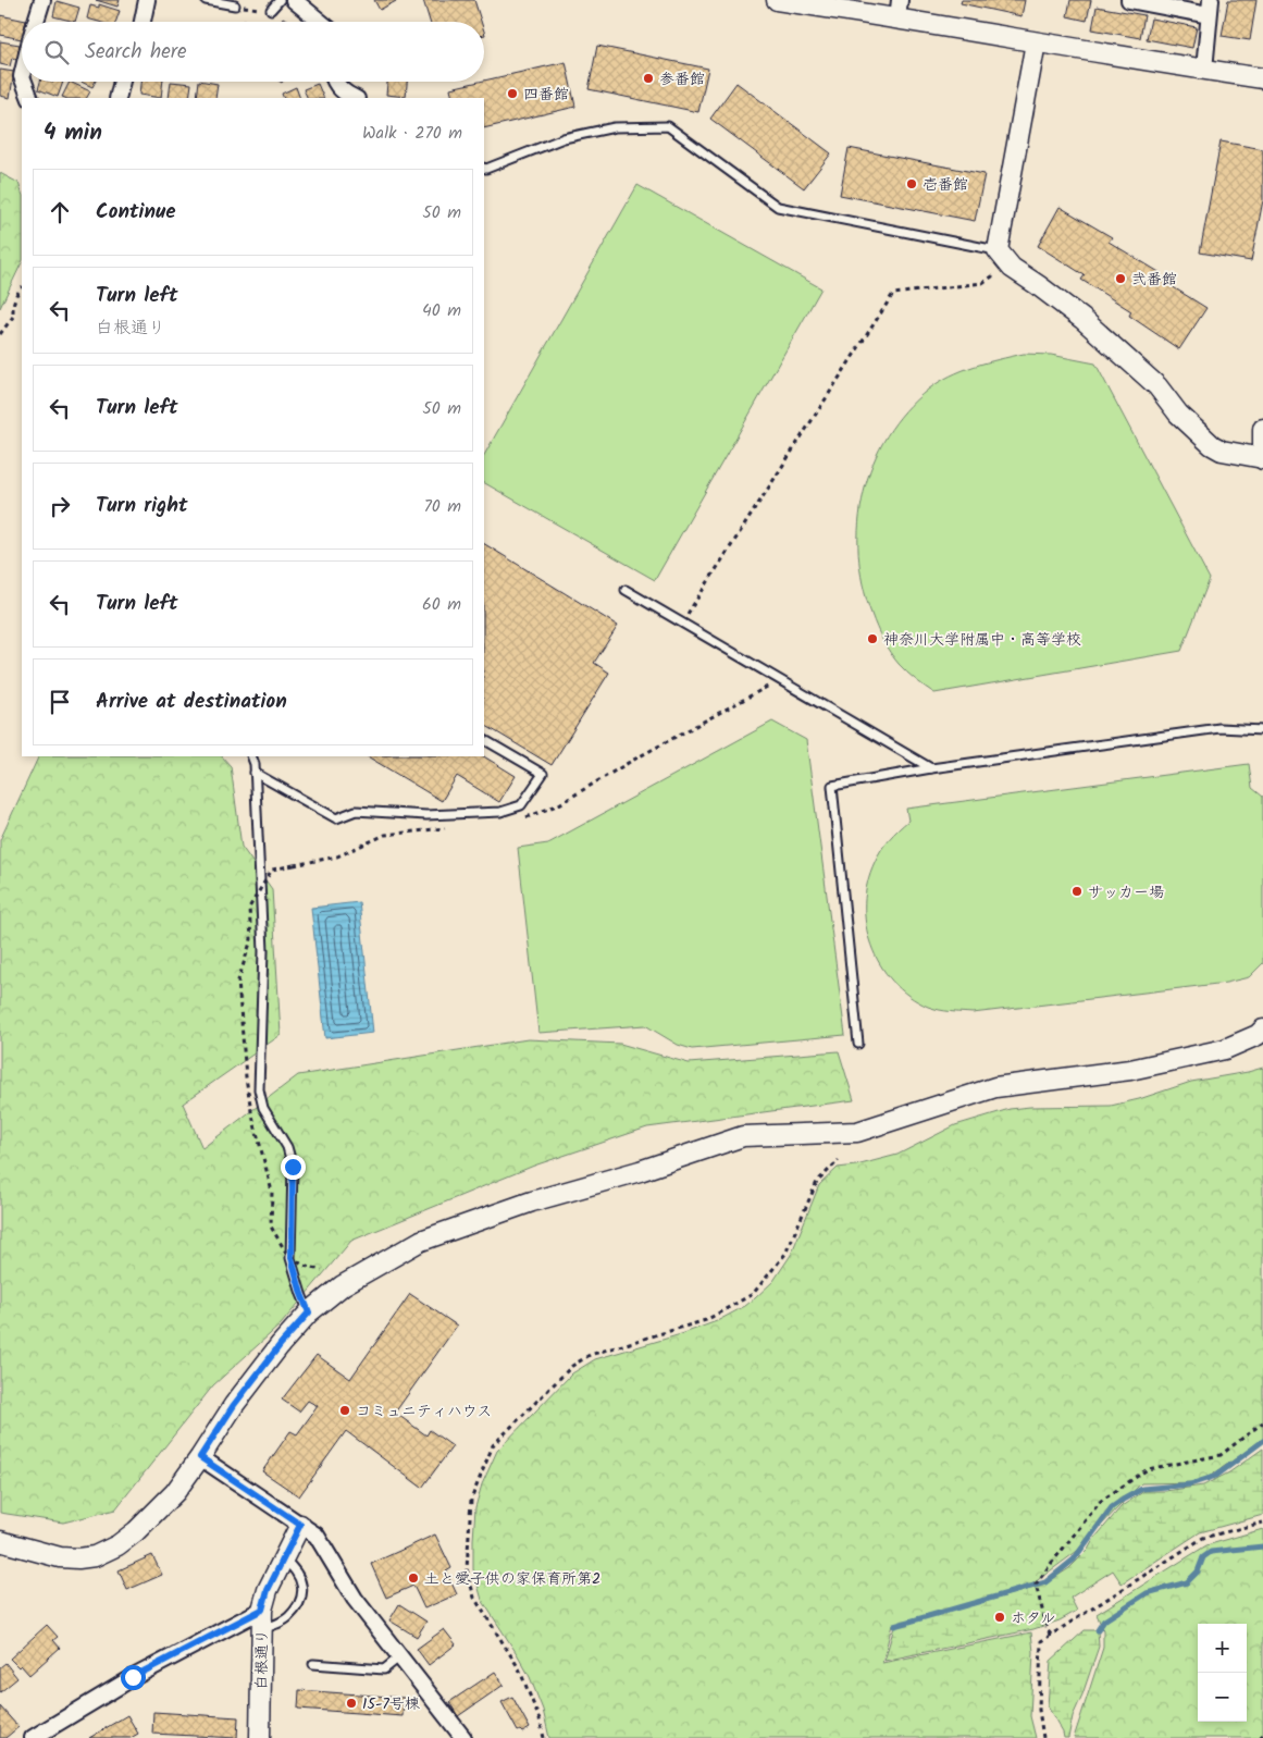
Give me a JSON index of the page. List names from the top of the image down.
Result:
{
  "streets": {
    "street": ["白根通り"]
  },
  "places": [
    "参番館",
    "四番館",
    "壱番館",
    "弐番館",
    "神奈川大学附属中・高等学校",
    "サッカー場",
    "コミュニティハウス",
    "土と愛子供の家保育所第2",
    "ホタル",
    "15-7号棟"
  ],
  "page": {
    "search": "Search here",
    "heading": ["4 min", "Walk · 270 m"],
    "list": [
      ["Continue", "50 m"],
      ["Turn left", "白根通り", "40 m"],
      ["Turn left", "50 m"],
      ["Turn right", "70 m"],
      ["Turn left", "60 m"],
      "Arrive at destination"
    ],
    "map_buttons": ["+", "−"]
  }
}
